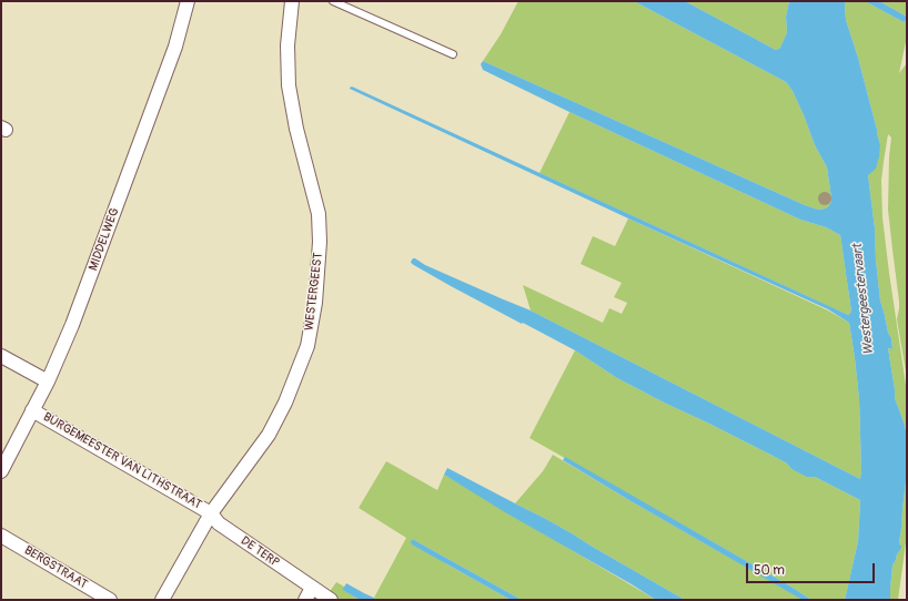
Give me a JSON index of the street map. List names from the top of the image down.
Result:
{
  "streets": {
    "street": [
      "MIDDELWEG",
      "WESTERGEEST",
      "BURGEMEESTER VAN LITHSTRAAT",
      "DE TERP",
      "BERGSTRAAT"
    ]
  },
  "crossings": [
    ["MIDDELWEG", "BURGEMEESTER VAN LITHSTRAAT"],
    ["WESTERGEEST", "BURGEMEESTER VAN LITHSTRAAT"],
    ["WESTERGEEST", "DE TERP"],
    ["BURGEMEESTER VAN LITHSTRAAT", "DE TERP"]
  ],
  "water": ["Westergeestervaart"],
  "scale_bar": "50 m"
}
